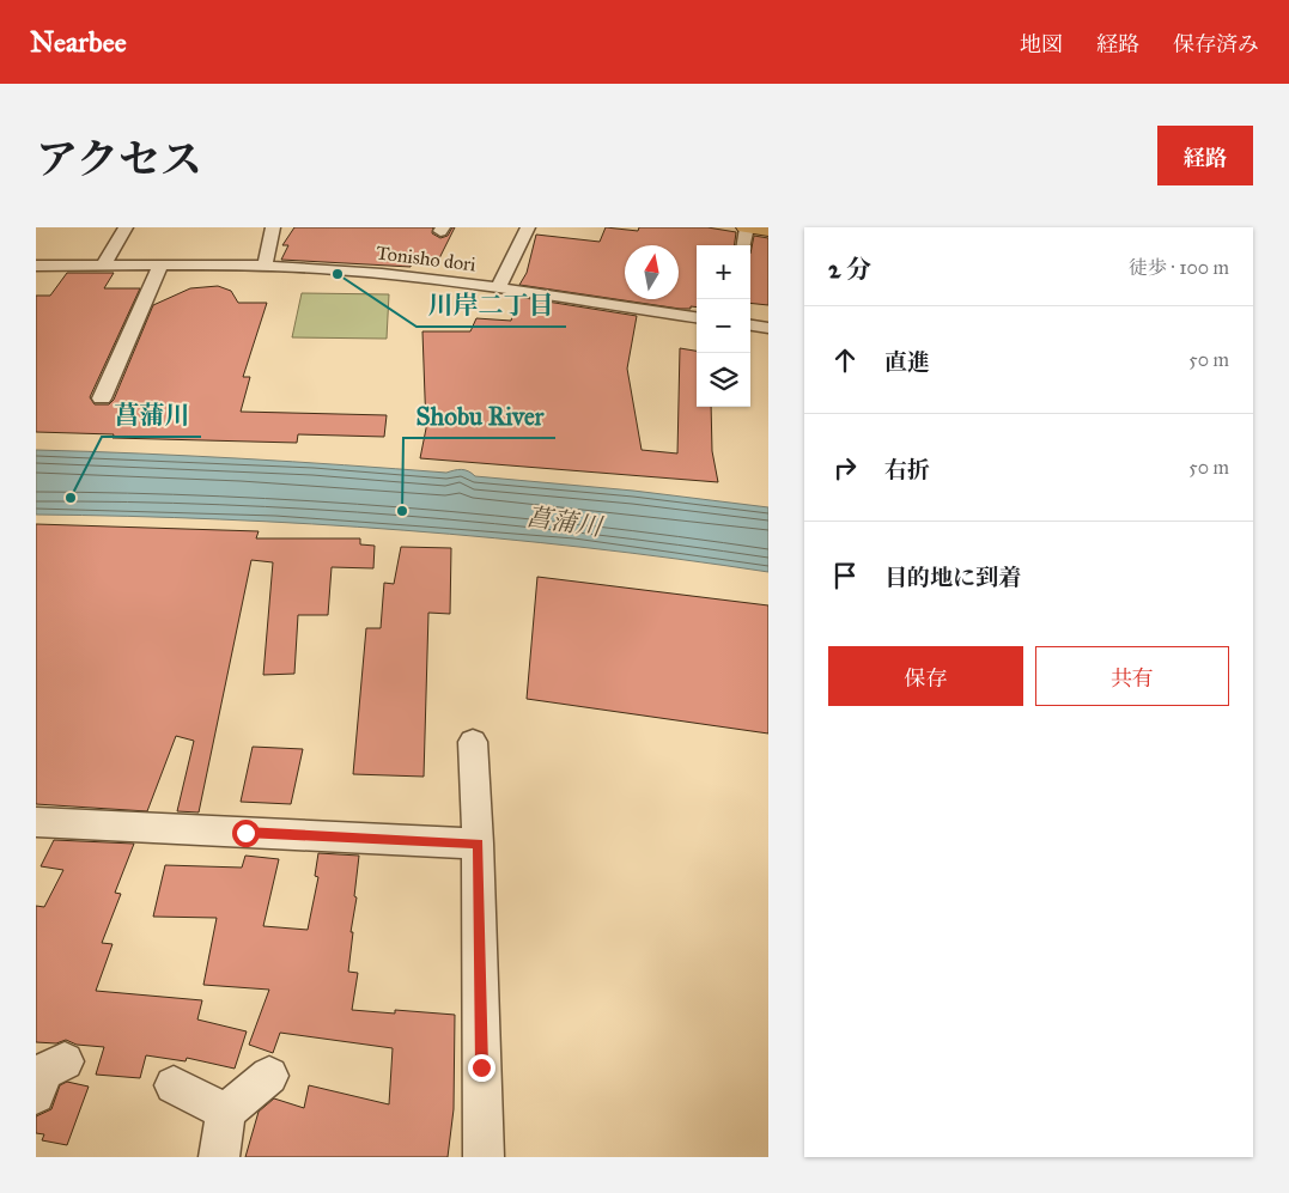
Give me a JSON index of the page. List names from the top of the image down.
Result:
{
  "streets": {
    "street": ["Tonisho dori"]
  },
  "water": ["菖蒲川"],
  "places": ["川岸二丁目", "菖蒲川", "Shobu River"],
  "north": "top",
  "page": {
    "header": "Nearbee",
    "nav": ["地図", "経路", "保存済み"],
    "title": "アクセス",
    "buttons": [
      "経路",
      ["保存", "共有"]
    ],
    "heading": ["2 分", "徒歩 · 100 m"],
    "map_buttons": ["+", "−"],
    "list": [
      ["直進", "50 m"],
      ["右折", "50 m"],
      "目的地に到着"
    ]
  }
}
